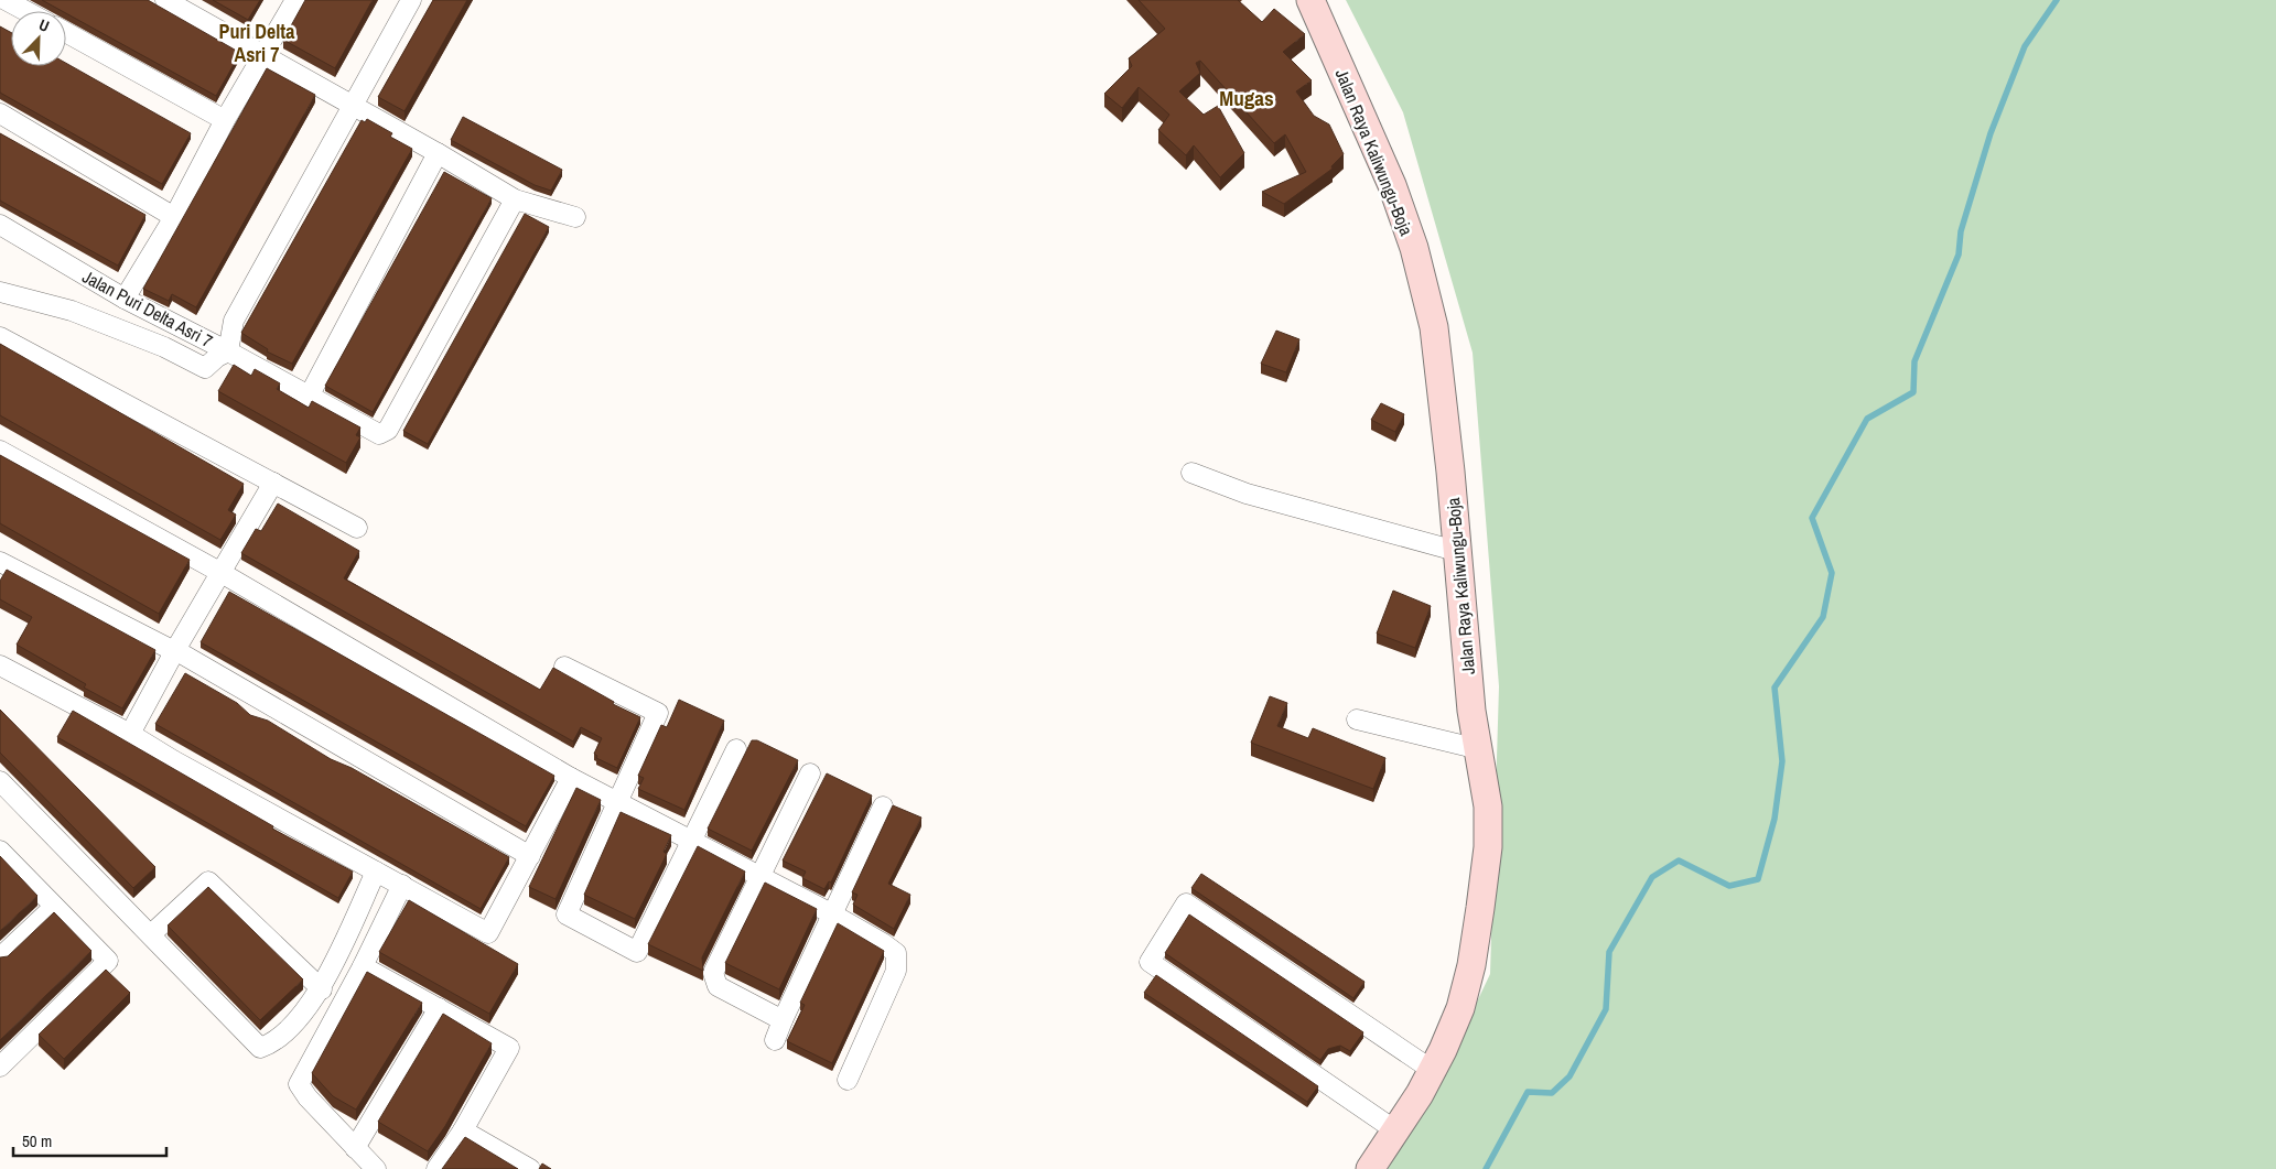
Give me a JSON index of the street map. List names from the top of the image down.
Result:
{
  "streets": {
    "main road": ["Jalan Raya Kaliwungu-Boja"],
    "street": ["Jalan Puri Delta Asri 7"]
  },
  "districts": ["Puri Delta Asri 7", "Mugas"],
  "scale_bar": "50 m",
  "north": "top right"
}
